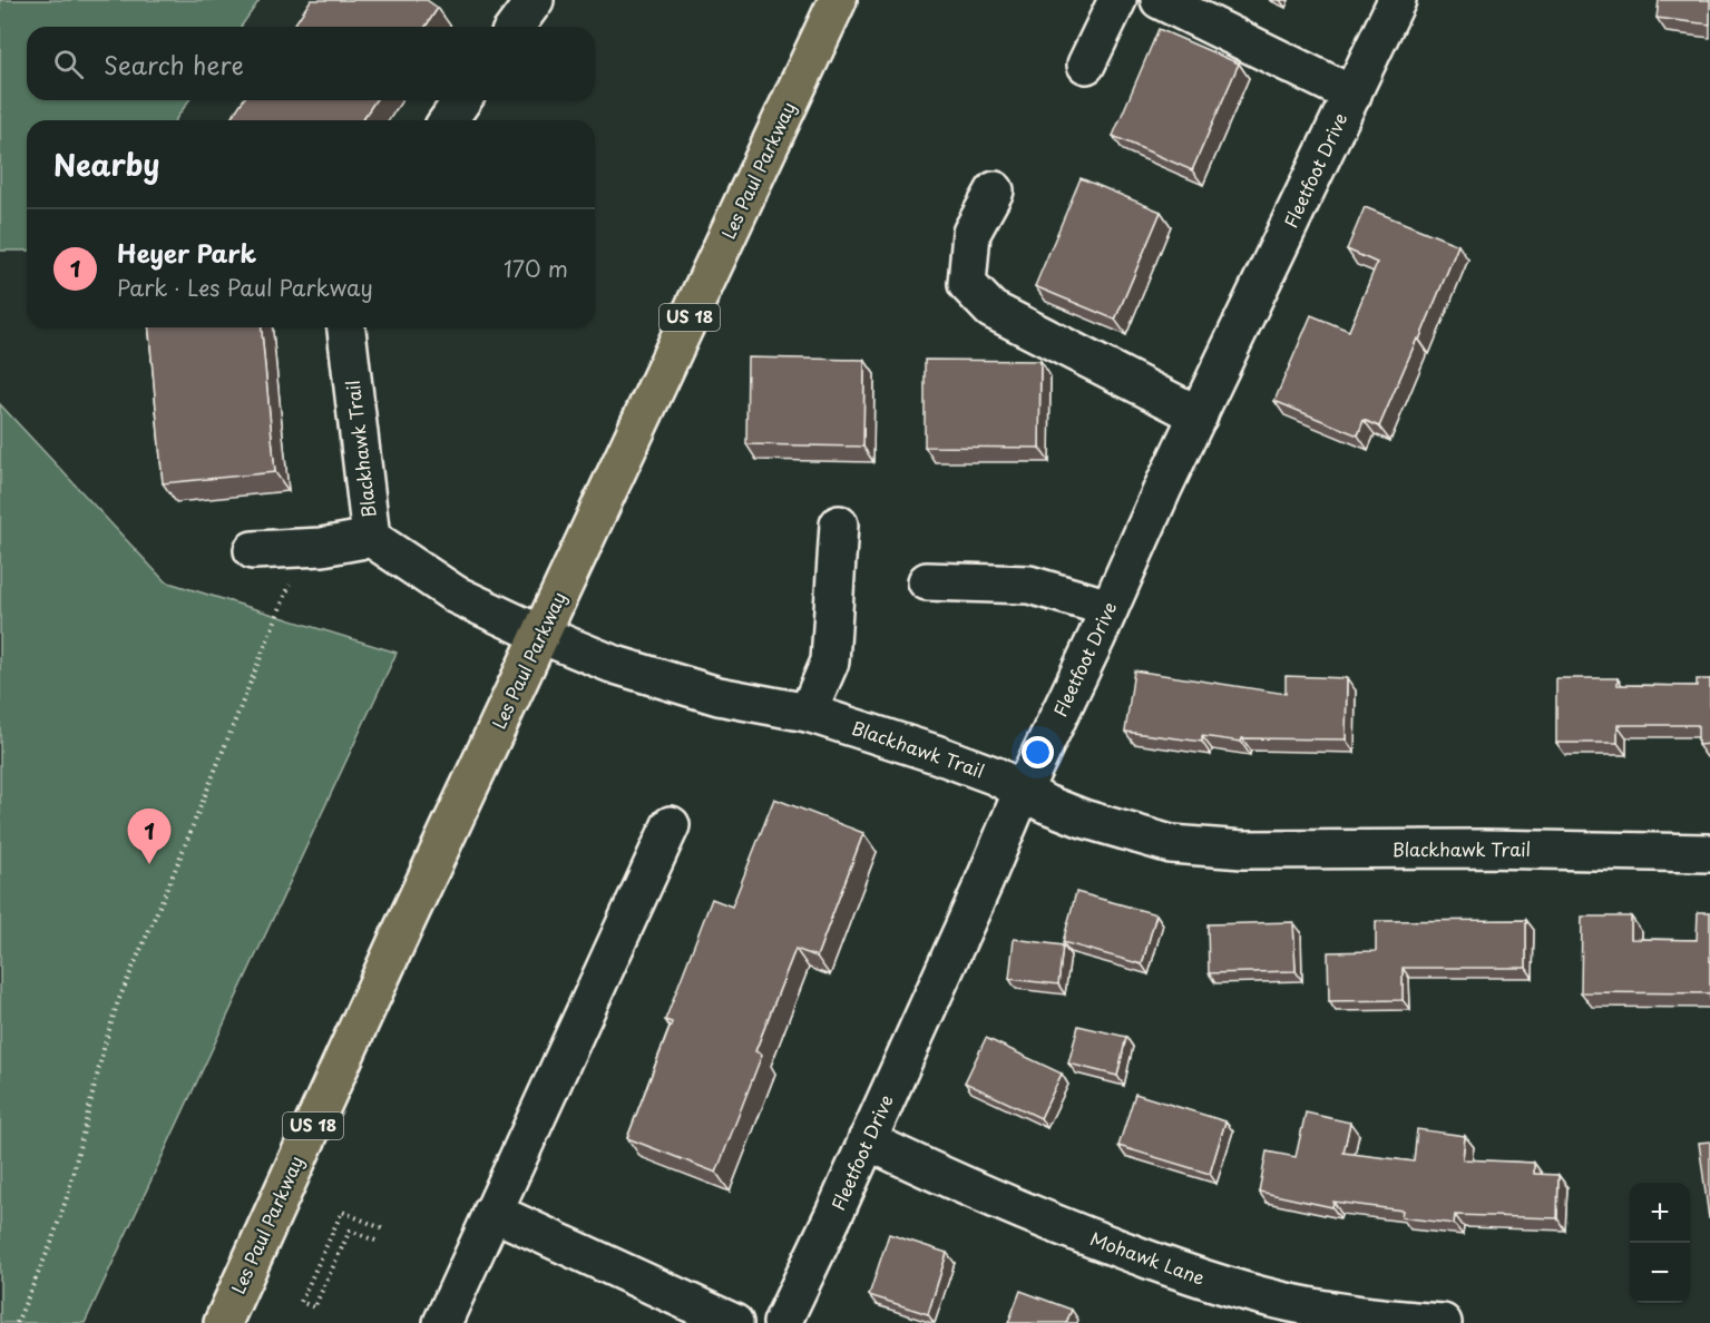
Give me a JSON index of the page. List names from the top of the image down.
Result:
{
  "streets": {
    "main road": ["Les Paul Parkway", "US 18"],
    "street": ["Fleetfoot Drive", "Blackhawk Trail", "Mohawk Lane"]
  },
  "crossings": [
    ["Les Paul Parkway", "Blackhawk Trail"],
    ["Fleetfoot Drive", "Blackhawk Trail"],
    ["Fleetfoot Drive", "Mohawk Lane"]
  ],
  "page": {
    "search": "Search here",
    "heading": "Nearby",
    "list": [
      {
        "mark": "1",
        "name": "Heyer Park",
        "note": "Park · Les Paul Parkway",
        "value": "170 m"
      }
    ],
    "pins": "1",
    "map_buttons": ["+", "−"]
  }
}
